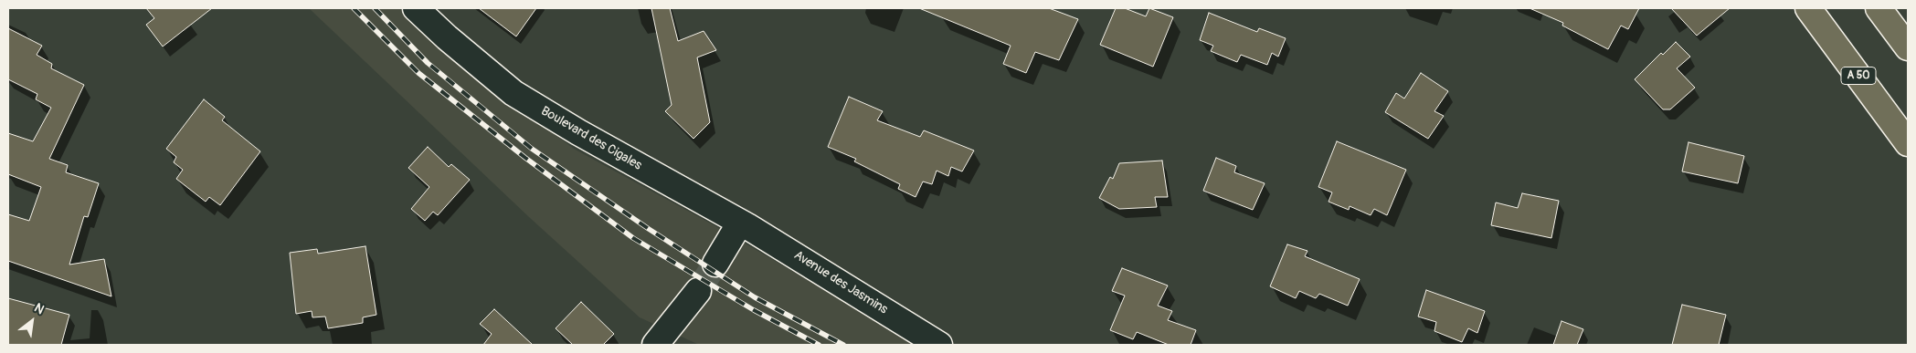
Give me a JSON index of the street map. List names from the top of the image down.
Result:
{
  "streets": {
    "highway": ["A 50"],
    "street": ["Boulevard des Cigales", "Avenue des Jasmins"]
  },
  "crossings": [
    ["Boulevard des Cigales", "Avenue des Jasmins"]
  ],
  "north": "top right"
}
